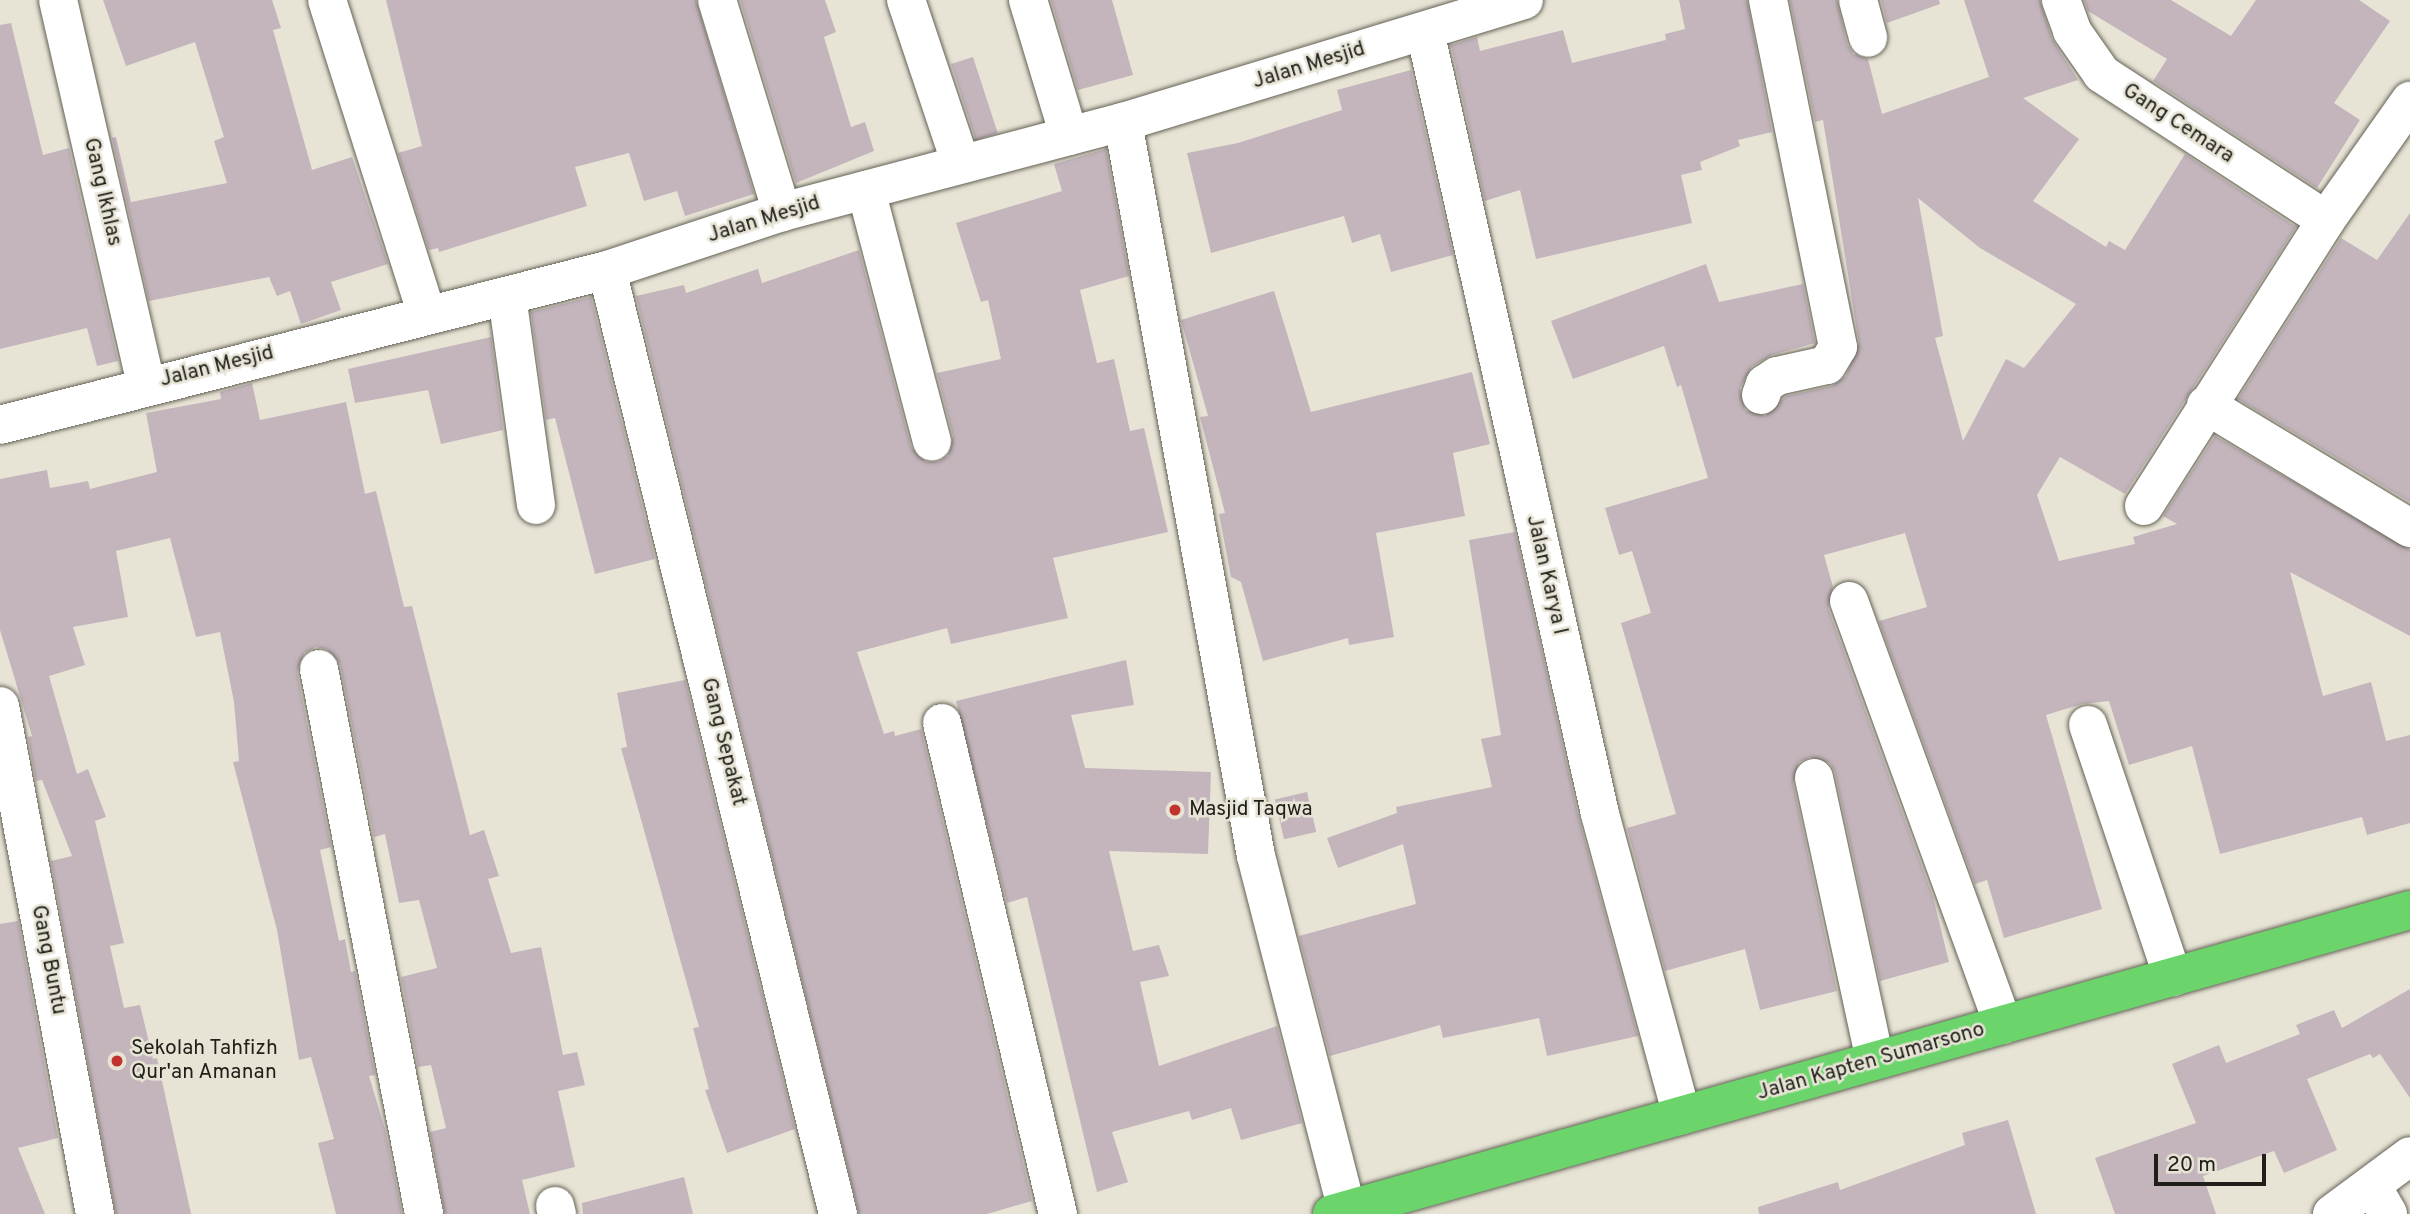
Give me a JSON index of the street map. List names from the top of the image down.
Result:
{
  "streets": {
    "highway": ["Jalan Kapten Sumarsono"],
    "street": [
      "Jalan Mesjid",
      "Gang Cemara",
      "Gang Ikhlas",
      "Jalan Karya I",
      "Gang Sepakat",
      "Gang Buntu"
    ]
  },
  "crossings": [
    ["Jalan Mesjid", "Gang Ikhlas"],
    ["Jalan Mesjid", "Jalan Karya I"],
    ["Jalan Mesjid", "Gang Sepakat"],
    ["Jalan Karya I", "Jalan Kapten Sumarsono"]
  ],
  "places": ["Masjid Taqwa", "Sekolah Tahfizh Qur'an Amanan"],
  "scale_bar": "20 m"
}
